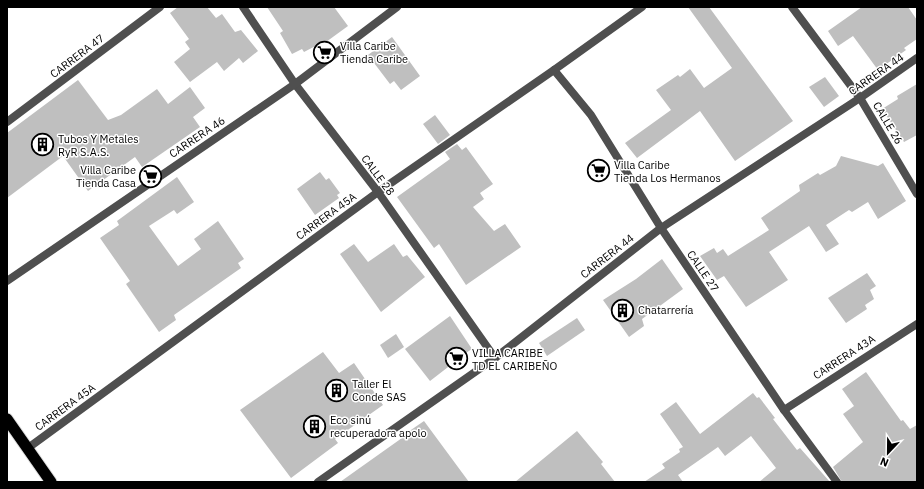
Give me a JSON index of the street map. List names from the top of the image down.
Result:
{
  "streets": {
    "street": [
      "CARRERA 47",
      "CARRERA 44",
      "CALLE 26",
      "CARRERA 46",
      "CALLE 28",
      "CARRERA 45A",
      "CALLE 27",
      "CARRERA 43A"
    ]
  },
  "crossings": [
    ["CARRERA 44", "CALLE 26"],
    ["CARRERA 44", "CALLE 28"],
    ["CARRERA 44", "CALLE 27"],
    ["CARRERA 46", "CALLE 28"],
    ["CALLE 28", "CARRERA 45A"],
    ["CARRERA 45A", "CALLE 27"],
    ["CALLE 27", "CARRERA 43A"]
  ],
  "places": {
    "supermarket": [
      "Villa Caribe Tienda Caribe",
      "Villa Caribe Tienda Los Hermanos",
      "Villa Caribe Tienda Casa",
      "VILLA CARIBE TD EL CARIBEÑO"
    ],
    "building": [
      "Tubos Y Metales RyR S.A.S.",
      "Chatarrería",
      "Taller El Conde SAS",
      "Eco sinú recuperadora apolo"
    ]
  },
  "north": "bottom"
}
